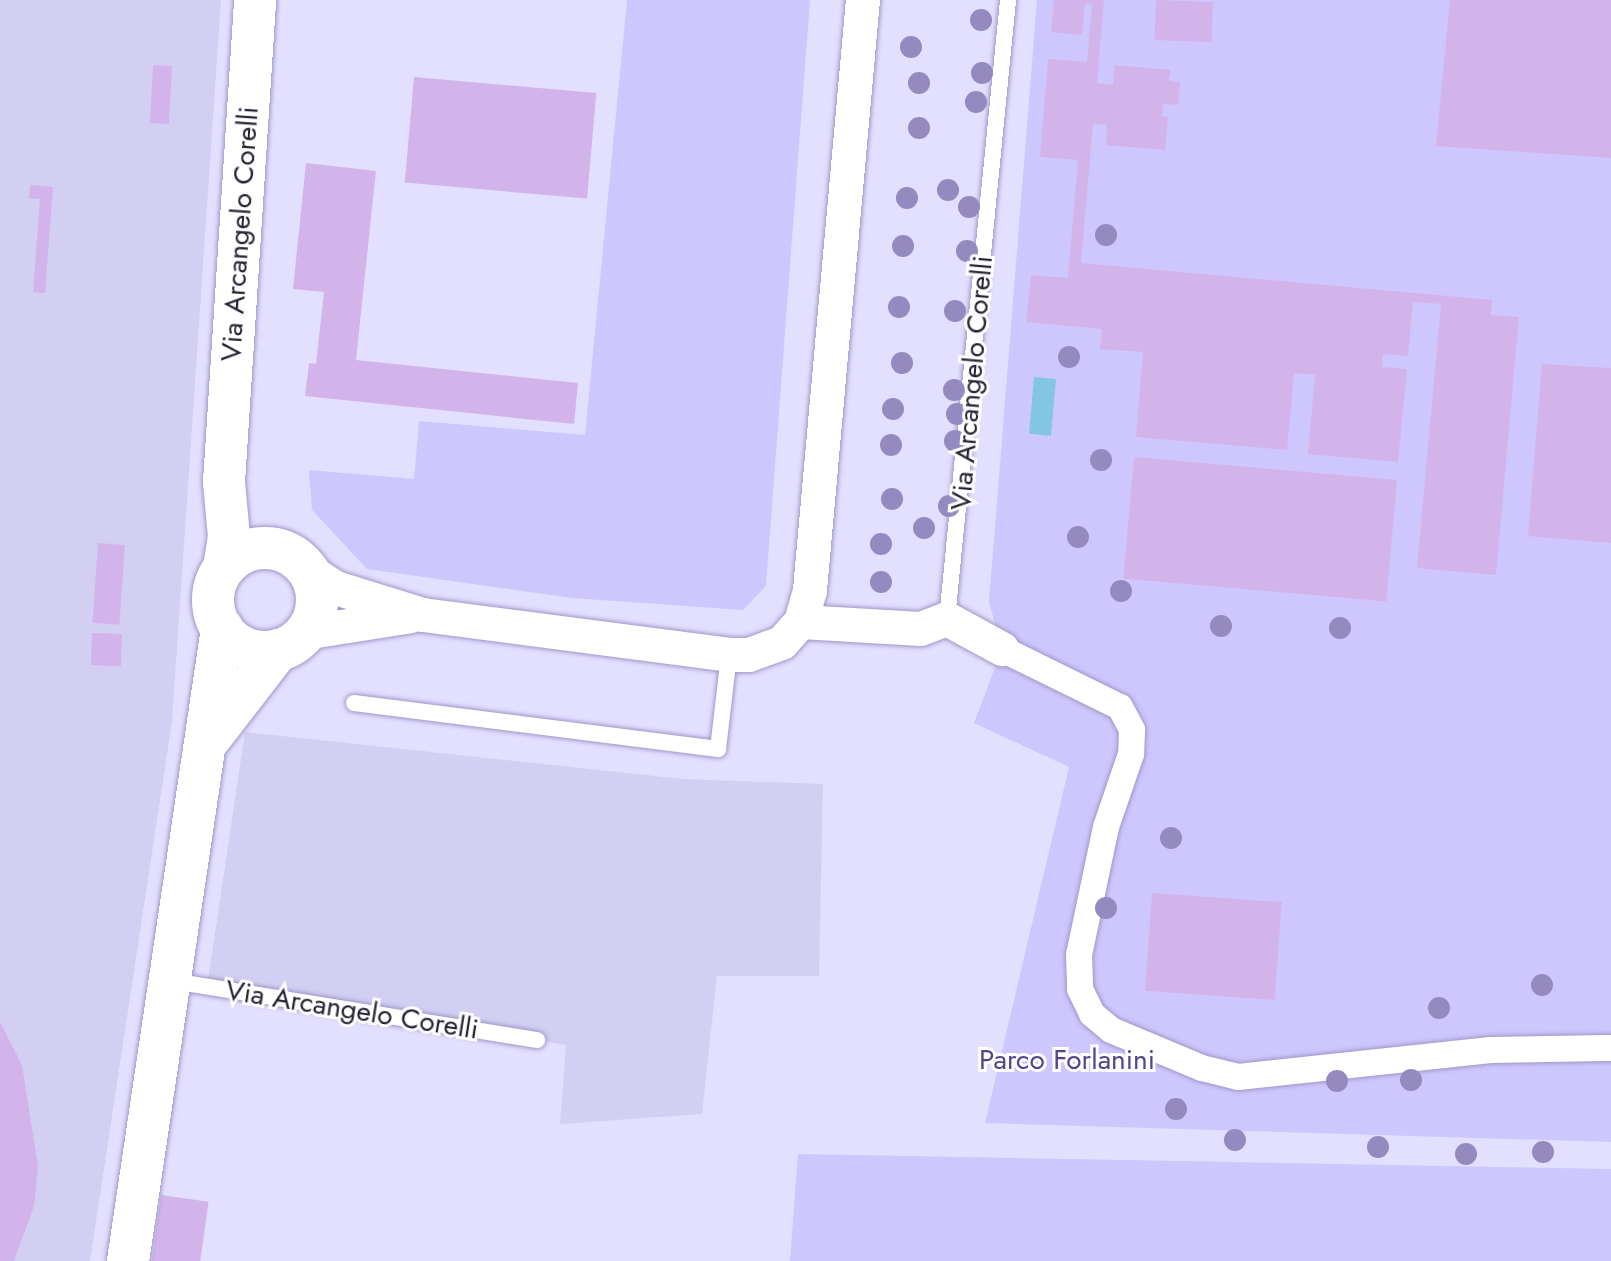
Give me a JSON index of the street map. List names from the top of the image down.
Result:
{
  "streets": {
    "street": ["Via Arcangelo Corelli"]
  },
  "parks": ["Parco Forlanini"]
}
